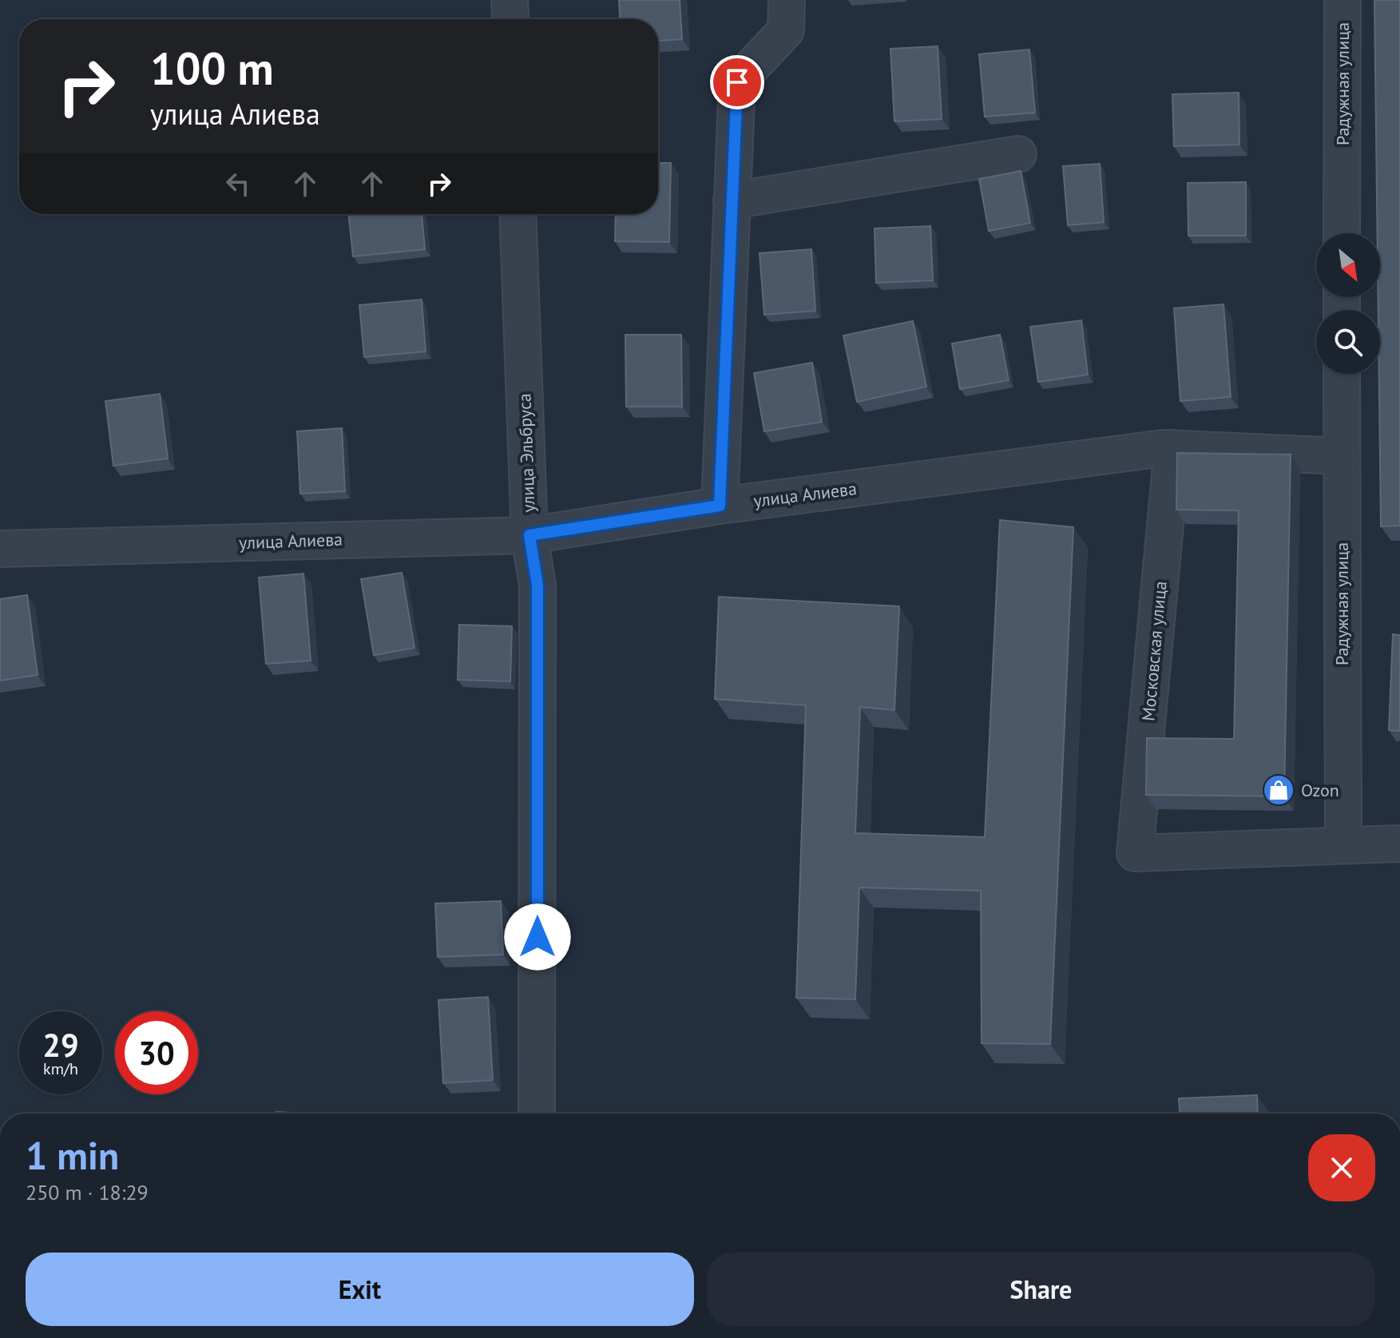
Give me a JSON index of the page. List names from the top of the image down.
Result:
{
  "streets": {
    "street": [
      "Радужная улица",
      "улица Эльбруса",
      "улица Алиева",
      "Московская улица"
    ]
  },
  "crossings": [
    ["Радужная улица", "улица Алиева"],
    ["Радужная улица", "Московская улица"],
    ["улица Эльбруса", "улица Алиева"],
    ["улица Алиева", "Московская улица"]
  ],
  "places": {
    "shop": ["Ozon"]
  },
  "north": "bottom right",
  "page": {
    "turn": ["100 m", "улица Алиева"],
    "speed": "29 km/h",
    "limit": "30",
    "heading": ["1 min", "250 m · 18:29"],
    "buttons": ["Exit", "Share"]
  }
}
